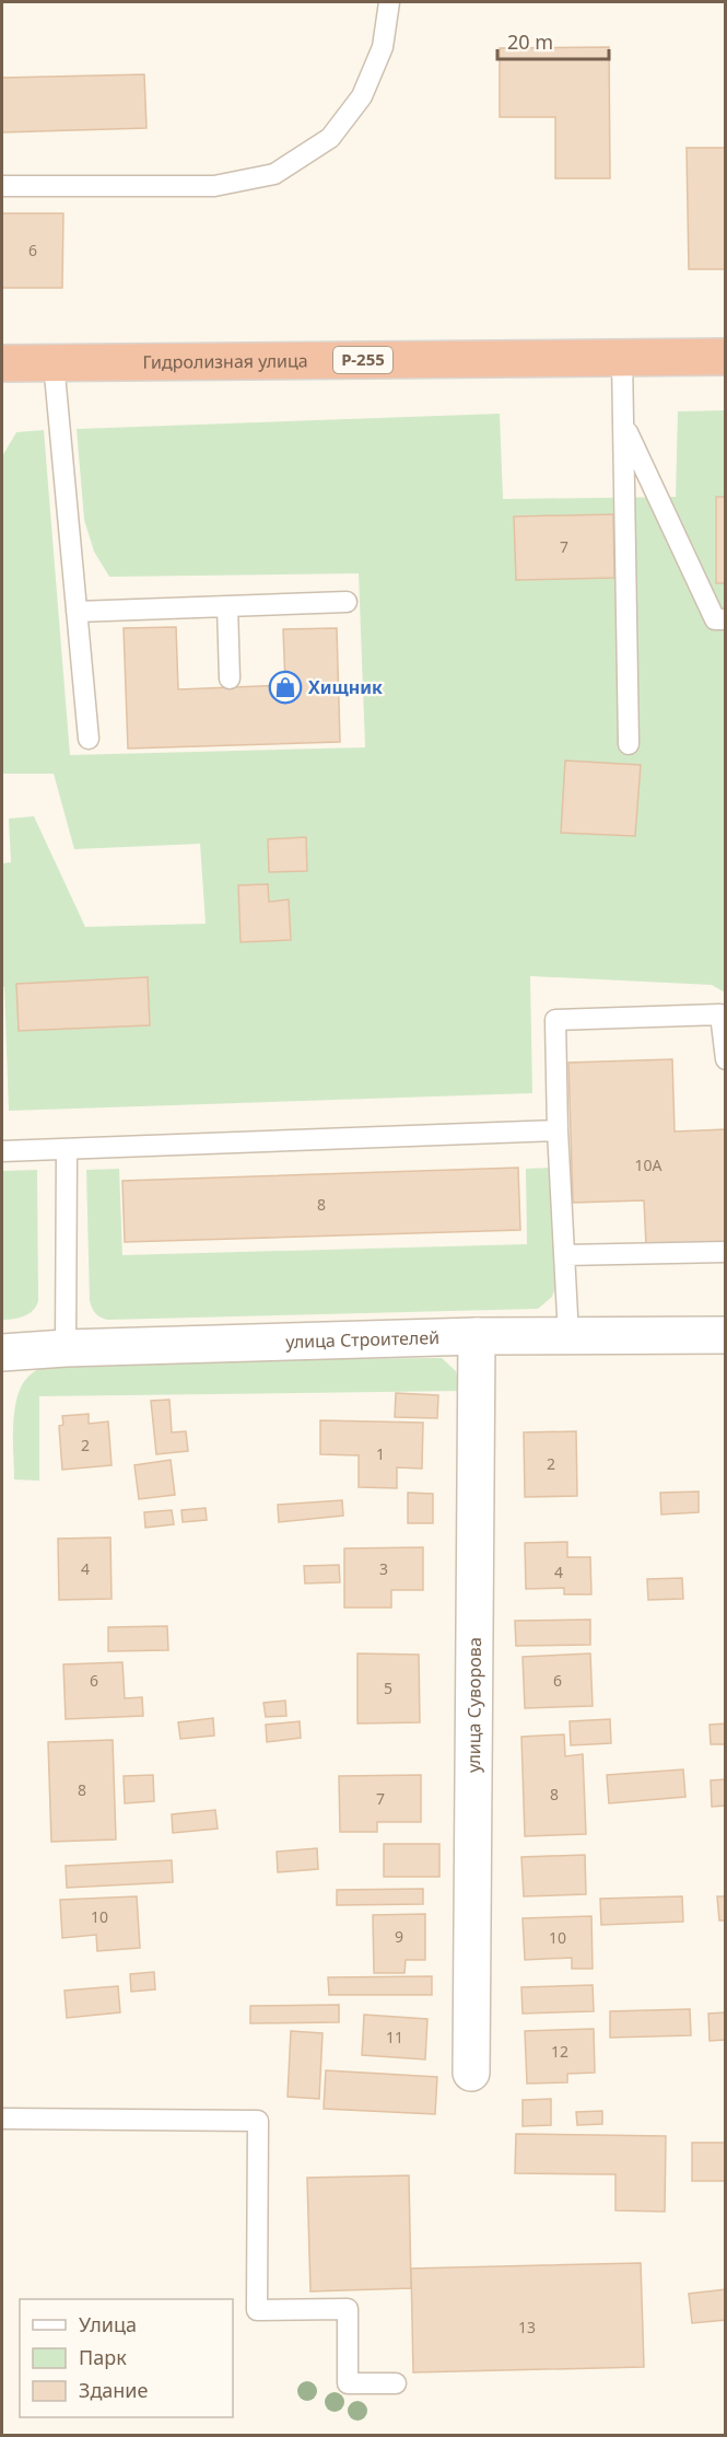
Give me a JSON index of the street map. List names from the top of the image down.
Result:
{
  "streets": {
    "highway": ["Р-255", "Гидролизная улица"],
    "street": ["улица Строителей", "улица Суворова"]
  },
  "crossings": [
    ["улица Строителей", "улица Суворова"]
  ],
  "places": {
    "shop": ["Хищник"]
  },
  "house_numbers": [
    "6",
    "7",
    "10А",
    "8",
    "2",
    "1",
    "2",
    "4",
    "3",
    "4",
    "6",
    "6",
    "5",
    "8",
    "8",
    "7",
    "10",
    "9",
    "10",
    "11",
    "12",
    "13"
  ],
  "legend": ["Улица", "Парк", "Здание"],
  "scale_bar": "20 m"
}
